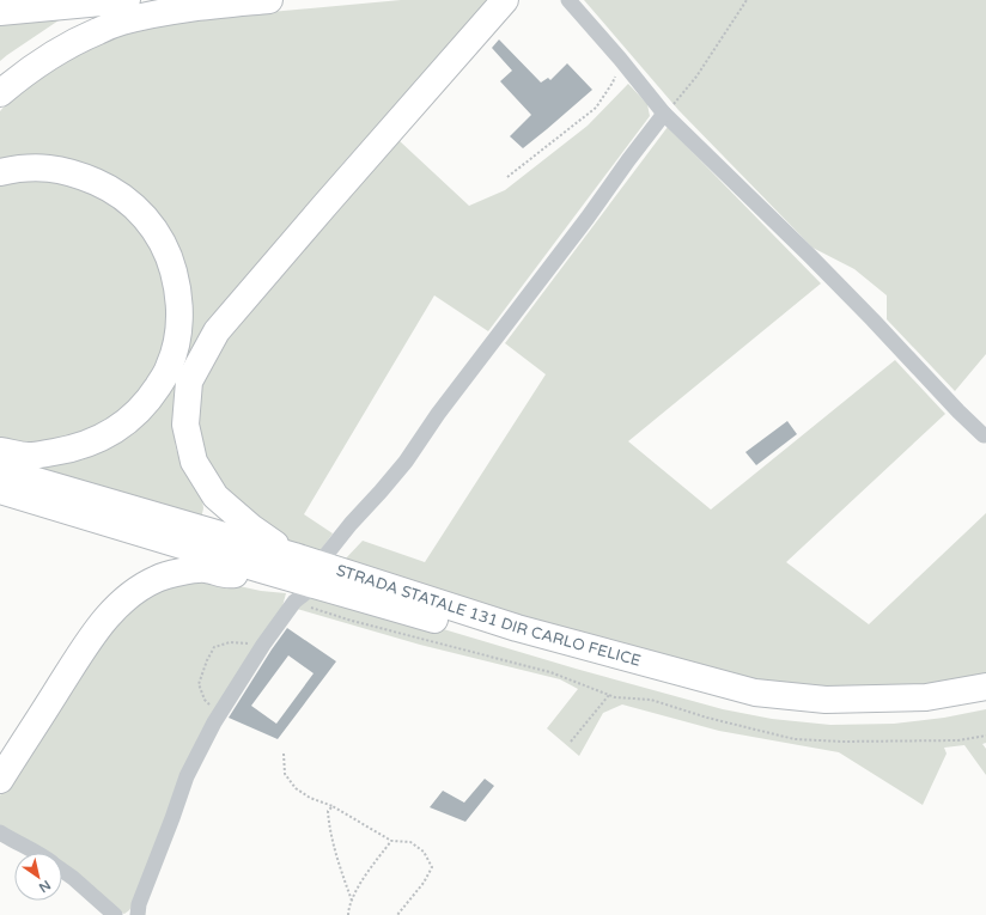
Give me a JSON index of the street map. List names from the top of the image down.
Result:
{
  "streets": {
    "highway": ["STRADA STATALE 131 DIR CARLO FELICE"]
  },
  "north": "bottom right"
}
